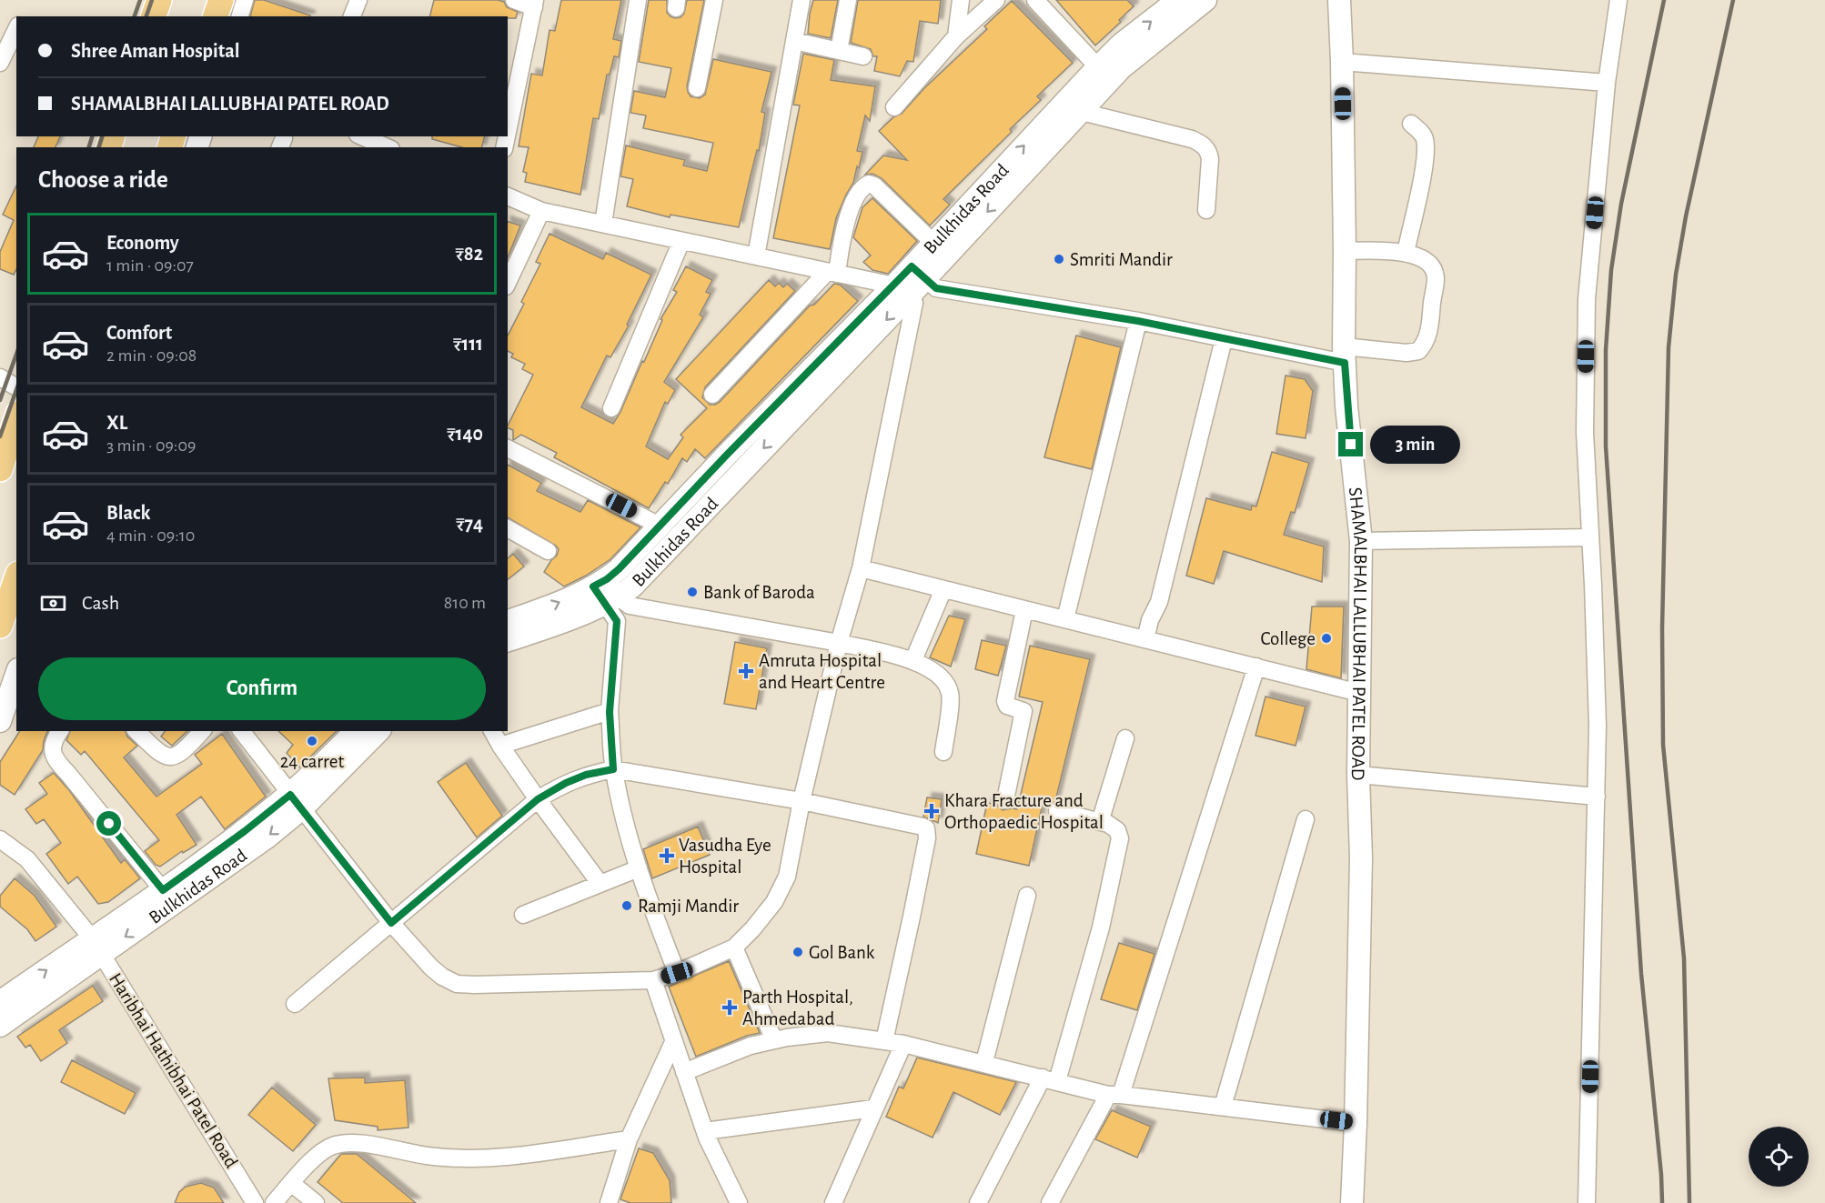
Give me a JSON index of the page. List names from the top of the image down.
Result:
{
  "streets": {
    "street": ["Bulkhidas Road", "SHAMALBHAI LALLUBHAI PATEL ROAD", "Haribhai Hathibhai Patel Road"]
  },
  "crossings": [
    ["Bulkhidas Road", "Haribhai Hathibhai Patel Road"]
  ],
  "places": {
    "other": [
      "Smriti Mandir",
      "Bank of Baroda",
      "College",
      "24 carret",
      "Ramji Mandir",
      "Gol Bank"
    ],
    "health": [
      "Amruta Hospital and Heart Centre",
      "Khara Fracture and Orthopaedic Hospital",
      "Vasudha Eye Hospital",
      "Parth Hospital, Ahmedabad"
    ]
  },
  "page": {
    "banner": ["Shree Aman Hospital", "SHAMALBHAI LALLUBHAI PATEL ROAD"],
    "heading": "Choose a ride",
    "list": [
      {
        "name": "Economy",
        "note": "1 min · 09:07",
        "value": "₹82"
      },
      {
        "name": "Comfort",
        "note": "2 min · 09:08",
        "value": "₹111"
      },
      {
        "name": "XL",
        "note": "3 min · 09:09",
        "value": "₹140"
      },
      {
        "name": "Black",
        "note": "4 min · 09:10",
        "value": "₹74"
      }
    ],
    "bubble": "3 min",
    "pay": ["Cash", "810 m"],
    "buttons": "Confirm"
  }
}
